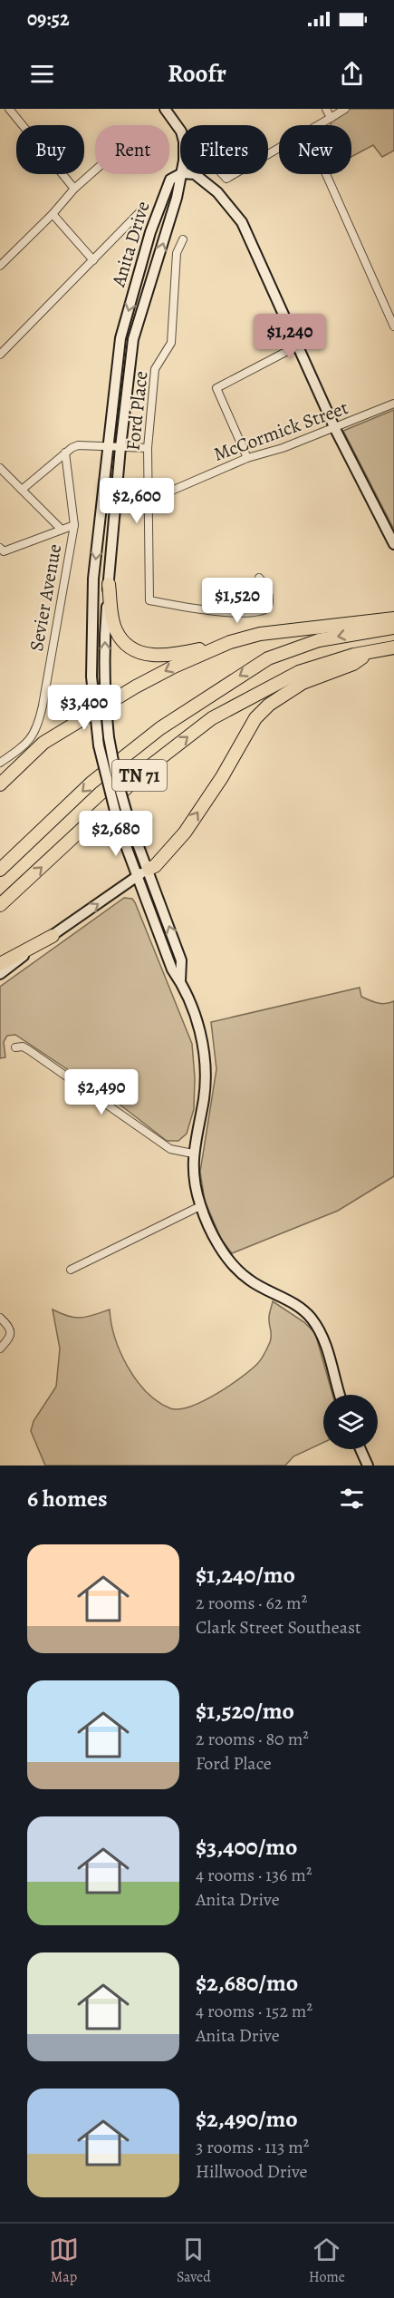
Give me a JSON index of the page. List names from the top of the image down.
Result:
{
  "streets": {
    "highway": ["TN 71"],
    "main road": ["Anita Drive"],
    "street": ["Ford Place", "McCormick Street", "Sevier Avenue"]
  },
  "crossings": [
    ["Ford Place", "McCormick Street"]
  ],
  "page": {
    "status": "09:52",
    "header": "Roofr",
    "chip": [
      "Buy",
      "Rent",
      "Filters",
      "New"
    ],
    "price": [
      "$1,240",
      "$2,600",
      "$1,520",
      "$3,400",
      "$2,680",
      "$2,490"
    ],
    "heading": "6 homes",
    "list": [
      {
        "name": "$1,240/mo",
        "note": "2 rooms · 62 m² · Clark Street Southeast"
      },
      {
        "name": "$1,520/mo",
        "note": "2 rooms · 80 m² · Ford Place"
      },
      {
        "name": "$3,400/mo",
        "note": "4 rooms · 136 m² · Anita Drive"
      },
      {
        "name": "$2,680/mo",
        "note": "4 rooms · 152 m² · Anita Drive"
      },
      {
        "name": "$2,490/mo",
        "note": "3 rooms · 113 m² · Hillwood Drive"
      }
    ],
    "tabs": ["Map", "Saved", "Home"]
  }
}
